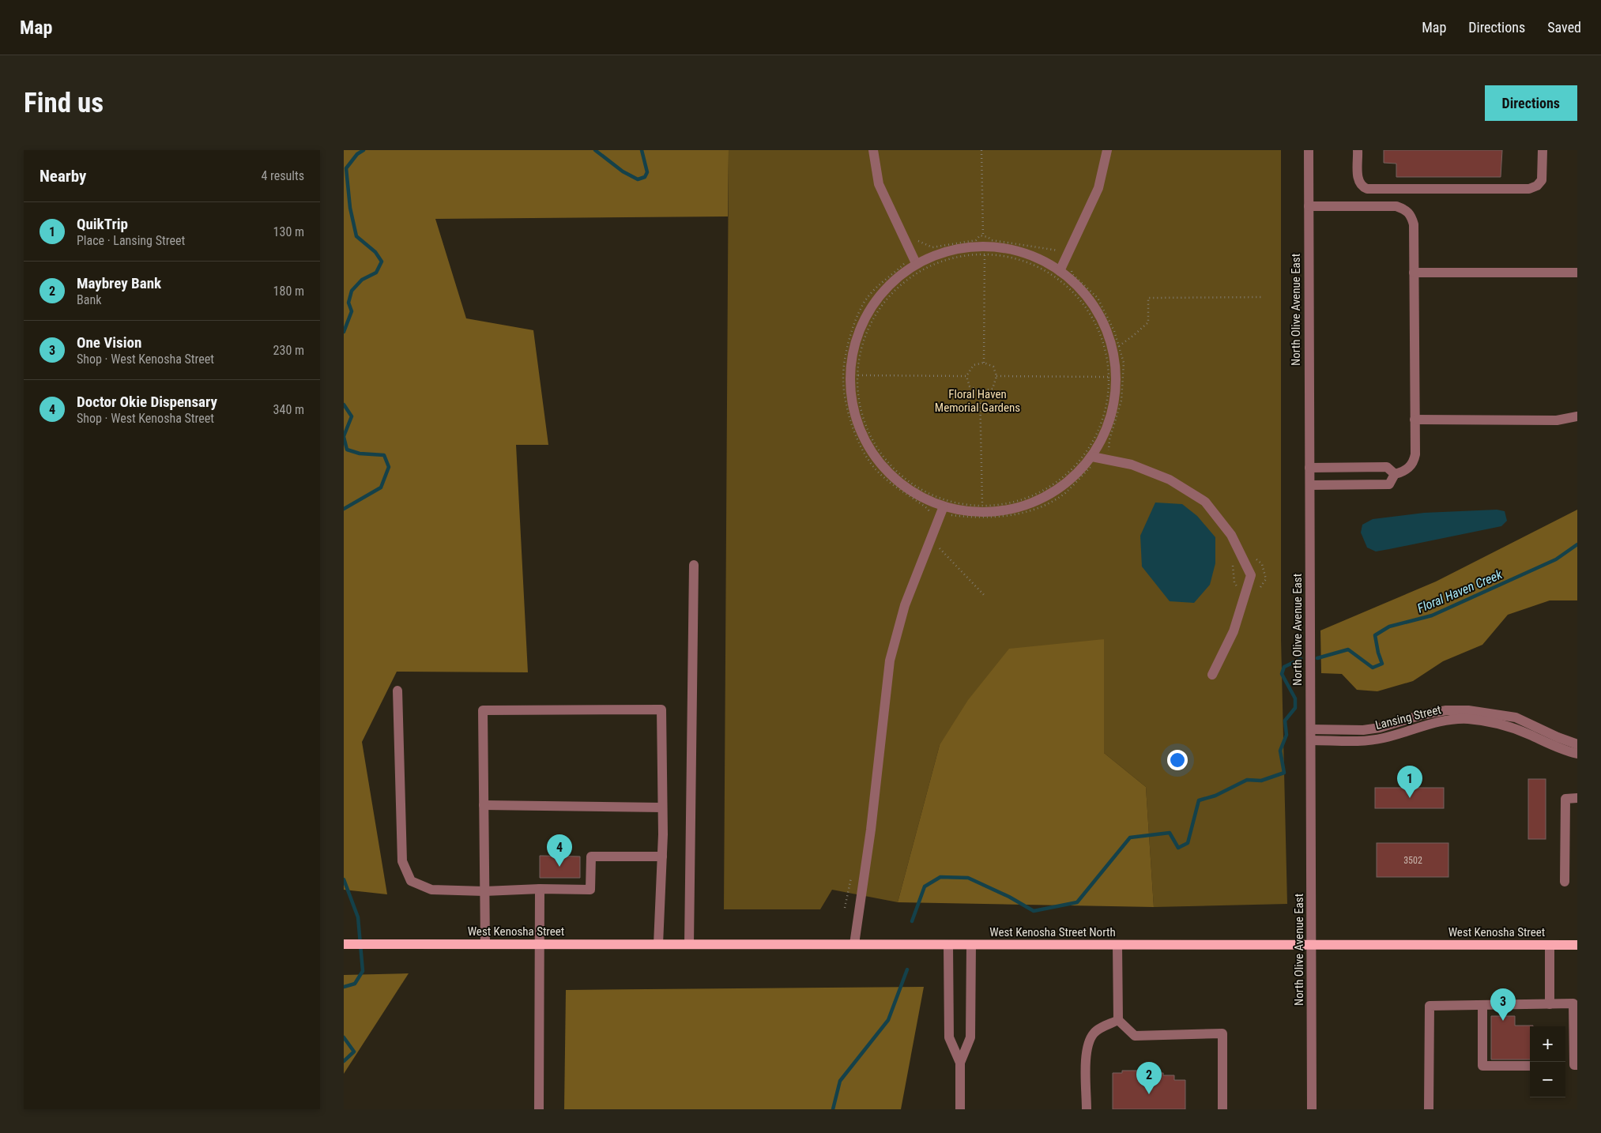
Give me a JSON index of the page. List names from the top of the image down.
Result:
{
  "streets": {
    "main road": ["West Kenosha Street", "West Kenosha Street North"],
    "street": ["North Olive Avenue East", "Lansing Street"]
  },
  "crossings": [
    ["North Olive Avenue East", "Lansing Street"],
    ["North Olive Avenue East", "West Kenosha Street North"],
    ["West Kenosha Street", "West Kenosha Street North"]
  ],
  "water": ["Floral Haven Creek"],
  "parks": ["Floral Haven Memorial Gardens"],
  "house_numbers": ["3502"],
  "page": {
    "header": "Map",
    "nav": ["Map", "Directions", "Saved"],
    "buttons": "Directions",
    "title": "Find us",
    "heading": ["Nearby", "4 results"],
    "list": [
      {
        "mark": "1",
        "name": "QuikTrip",
        "note": "Place · Lansing Street",
        "value": "130 m"
      },
      {
        "mark": "2",
        "name": "Maybrey Bank",
        "note": "Bank",
        "value": "180 m"
      },
      {
        "mark": "3",
        "name": "One Vision",
        "note": "Shop · West Kenosha Street",
        "value": "230 m"
      },
      {
        "mark": "4",
        "name": "Doctor Okie Dispensary",
        "note": "Shop · West Kenosha Street",
        "value": "340 m"
      }
    ],
    "pins": [
      "1",
      "4",
      "3",
      "2"
    ],
    "map_buttons": ["+", "−"]
  }
}
